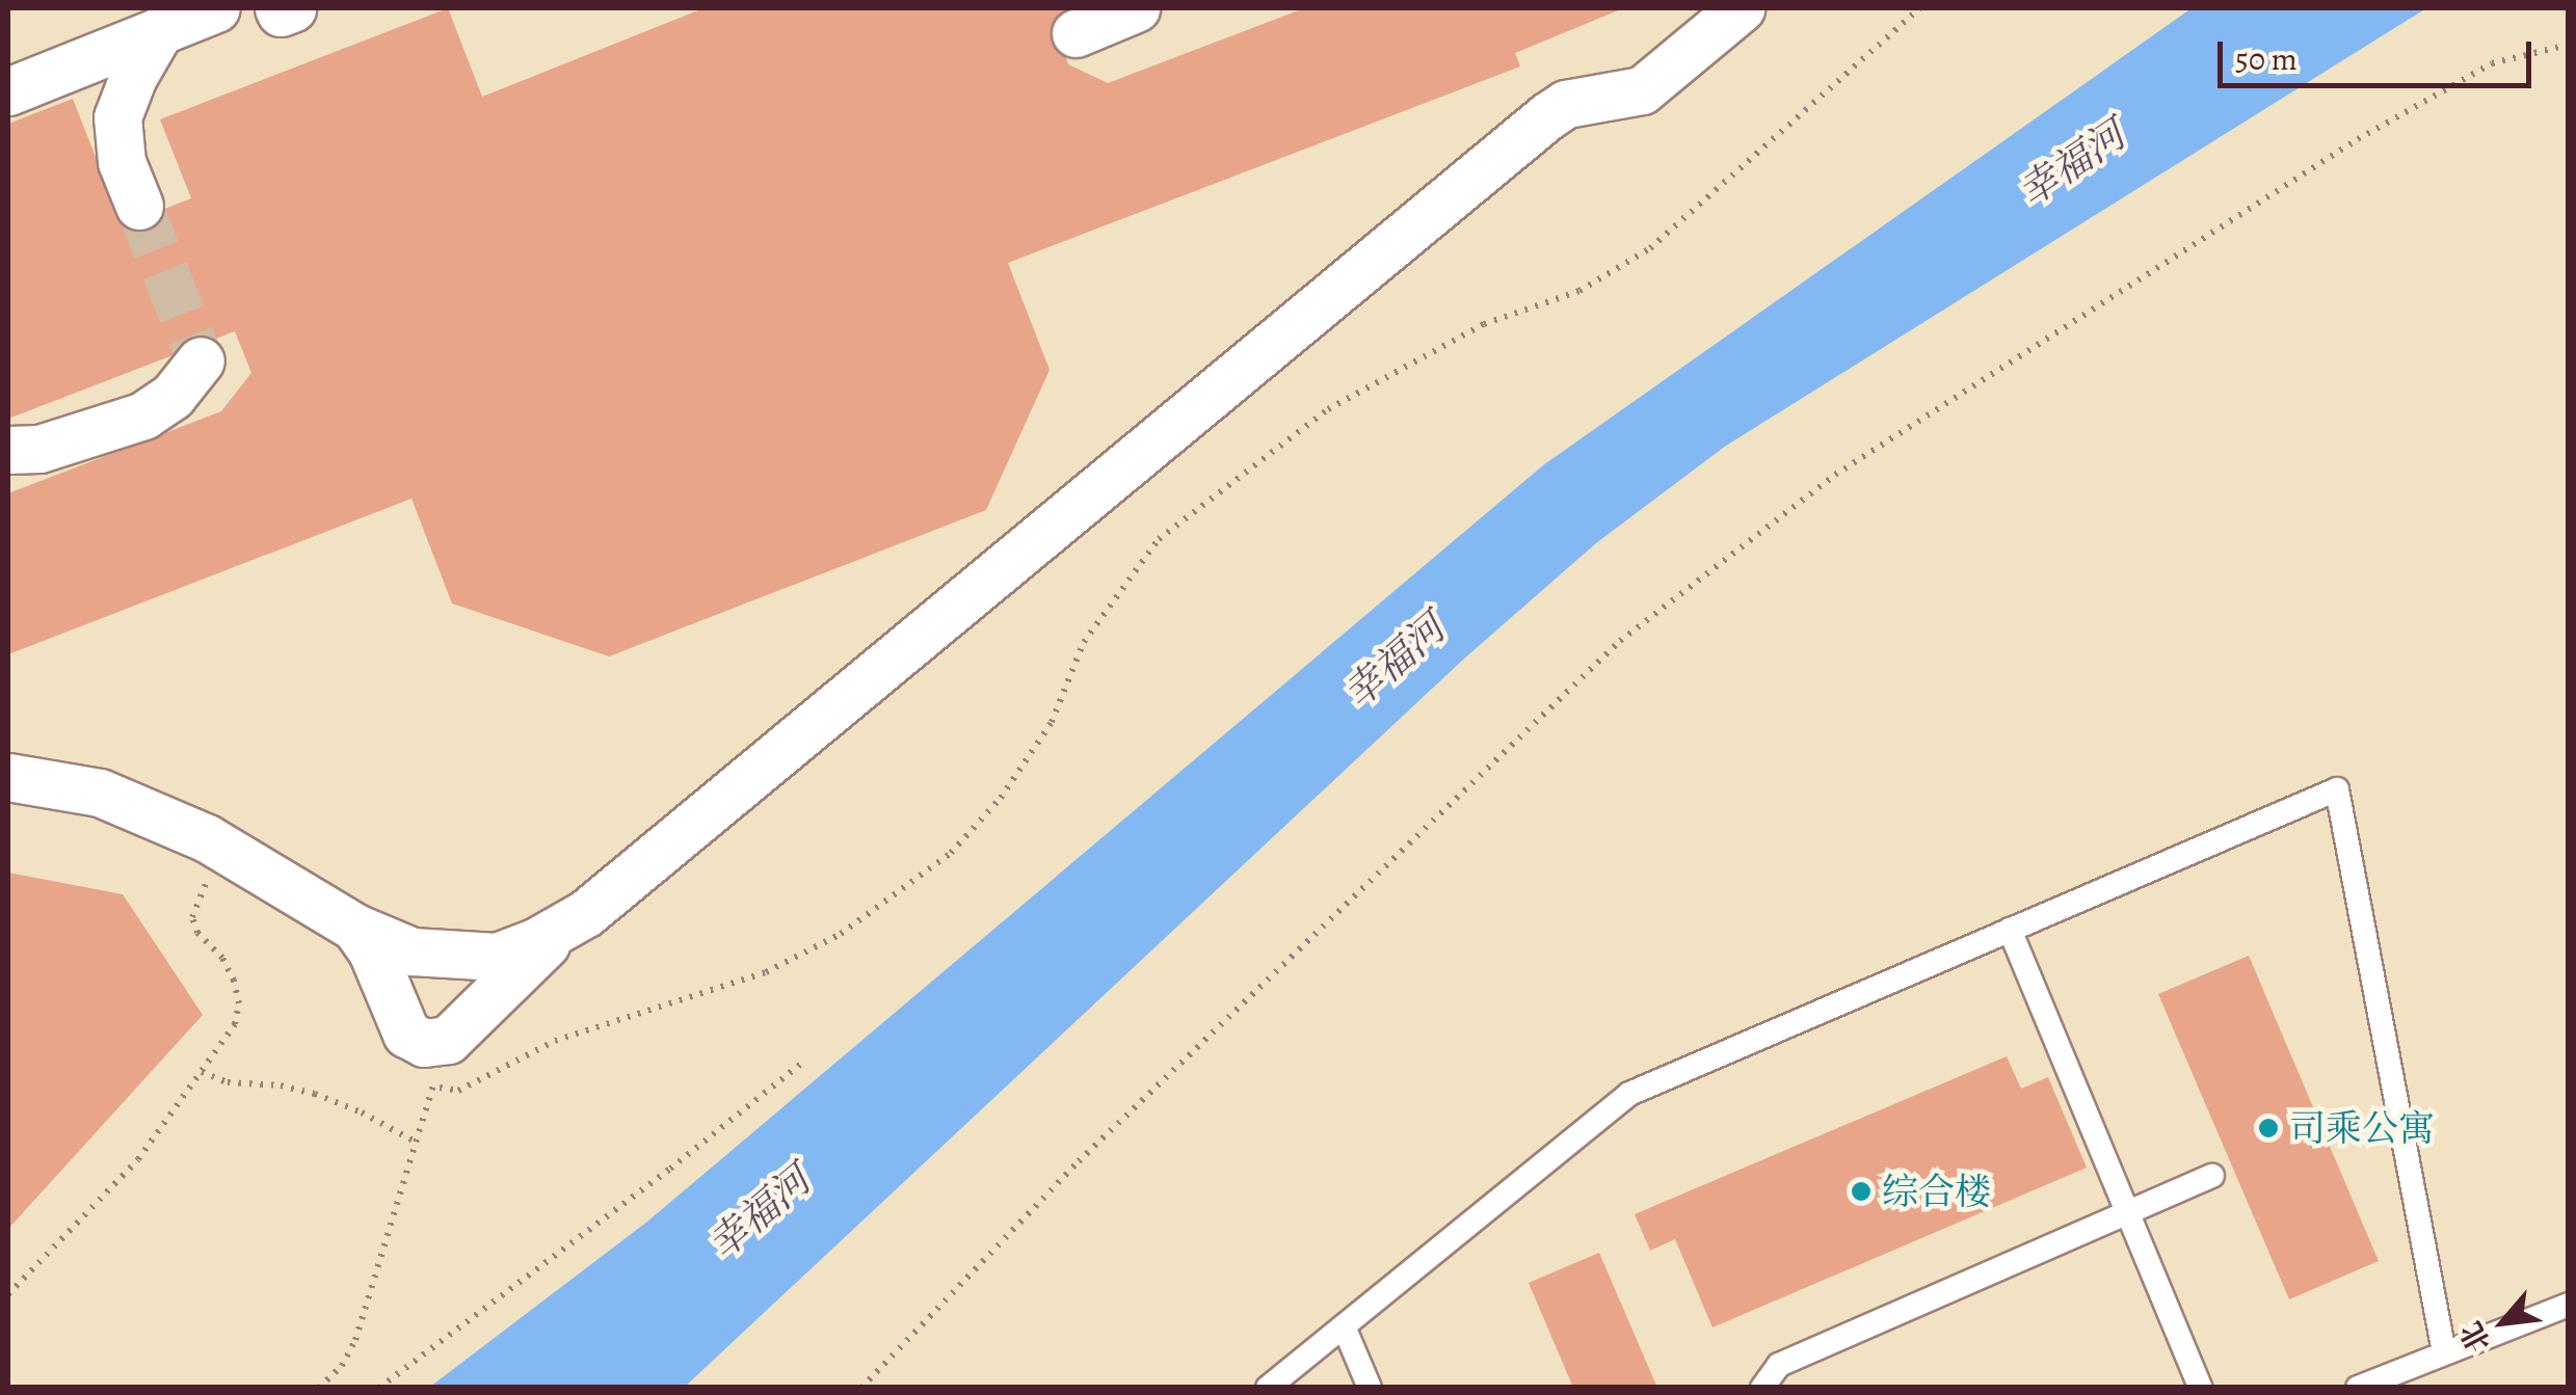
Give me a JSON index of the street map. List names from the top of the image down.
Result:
{
  "water": ["幸福河"],
  "places": ["司乘公寓", "综合楼"],
  "scale_bar": "50 m",
  "north": "bottom left"
}
